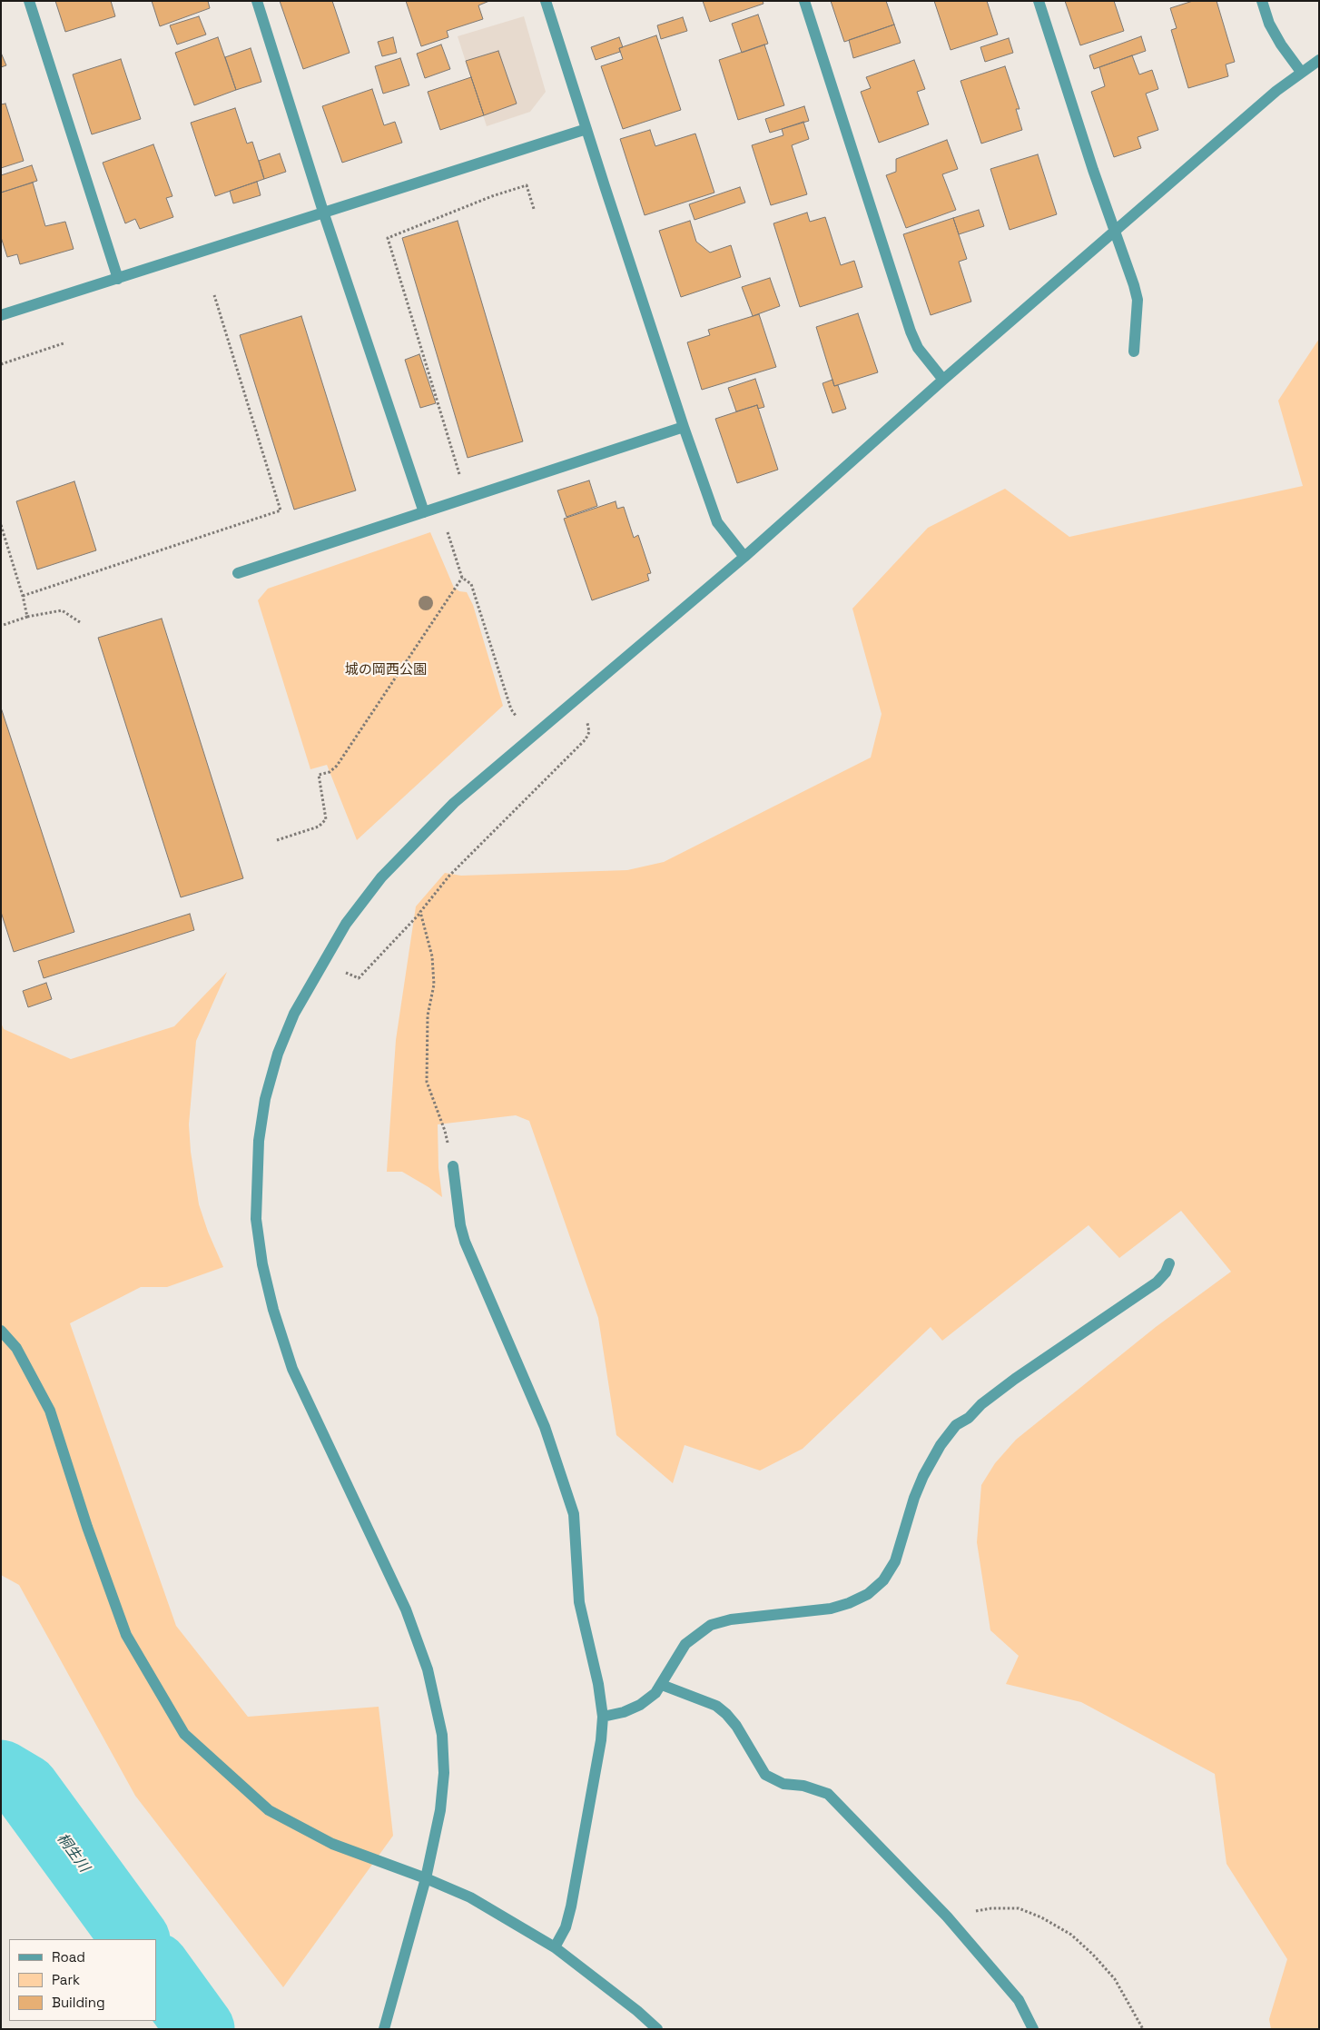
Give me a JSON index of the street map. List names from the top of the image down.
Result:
{
  "water": ["桐生川"],
  "parks": ["城の岡西公園"],
  "legend": ["Road", "Park", "Building"]
}
